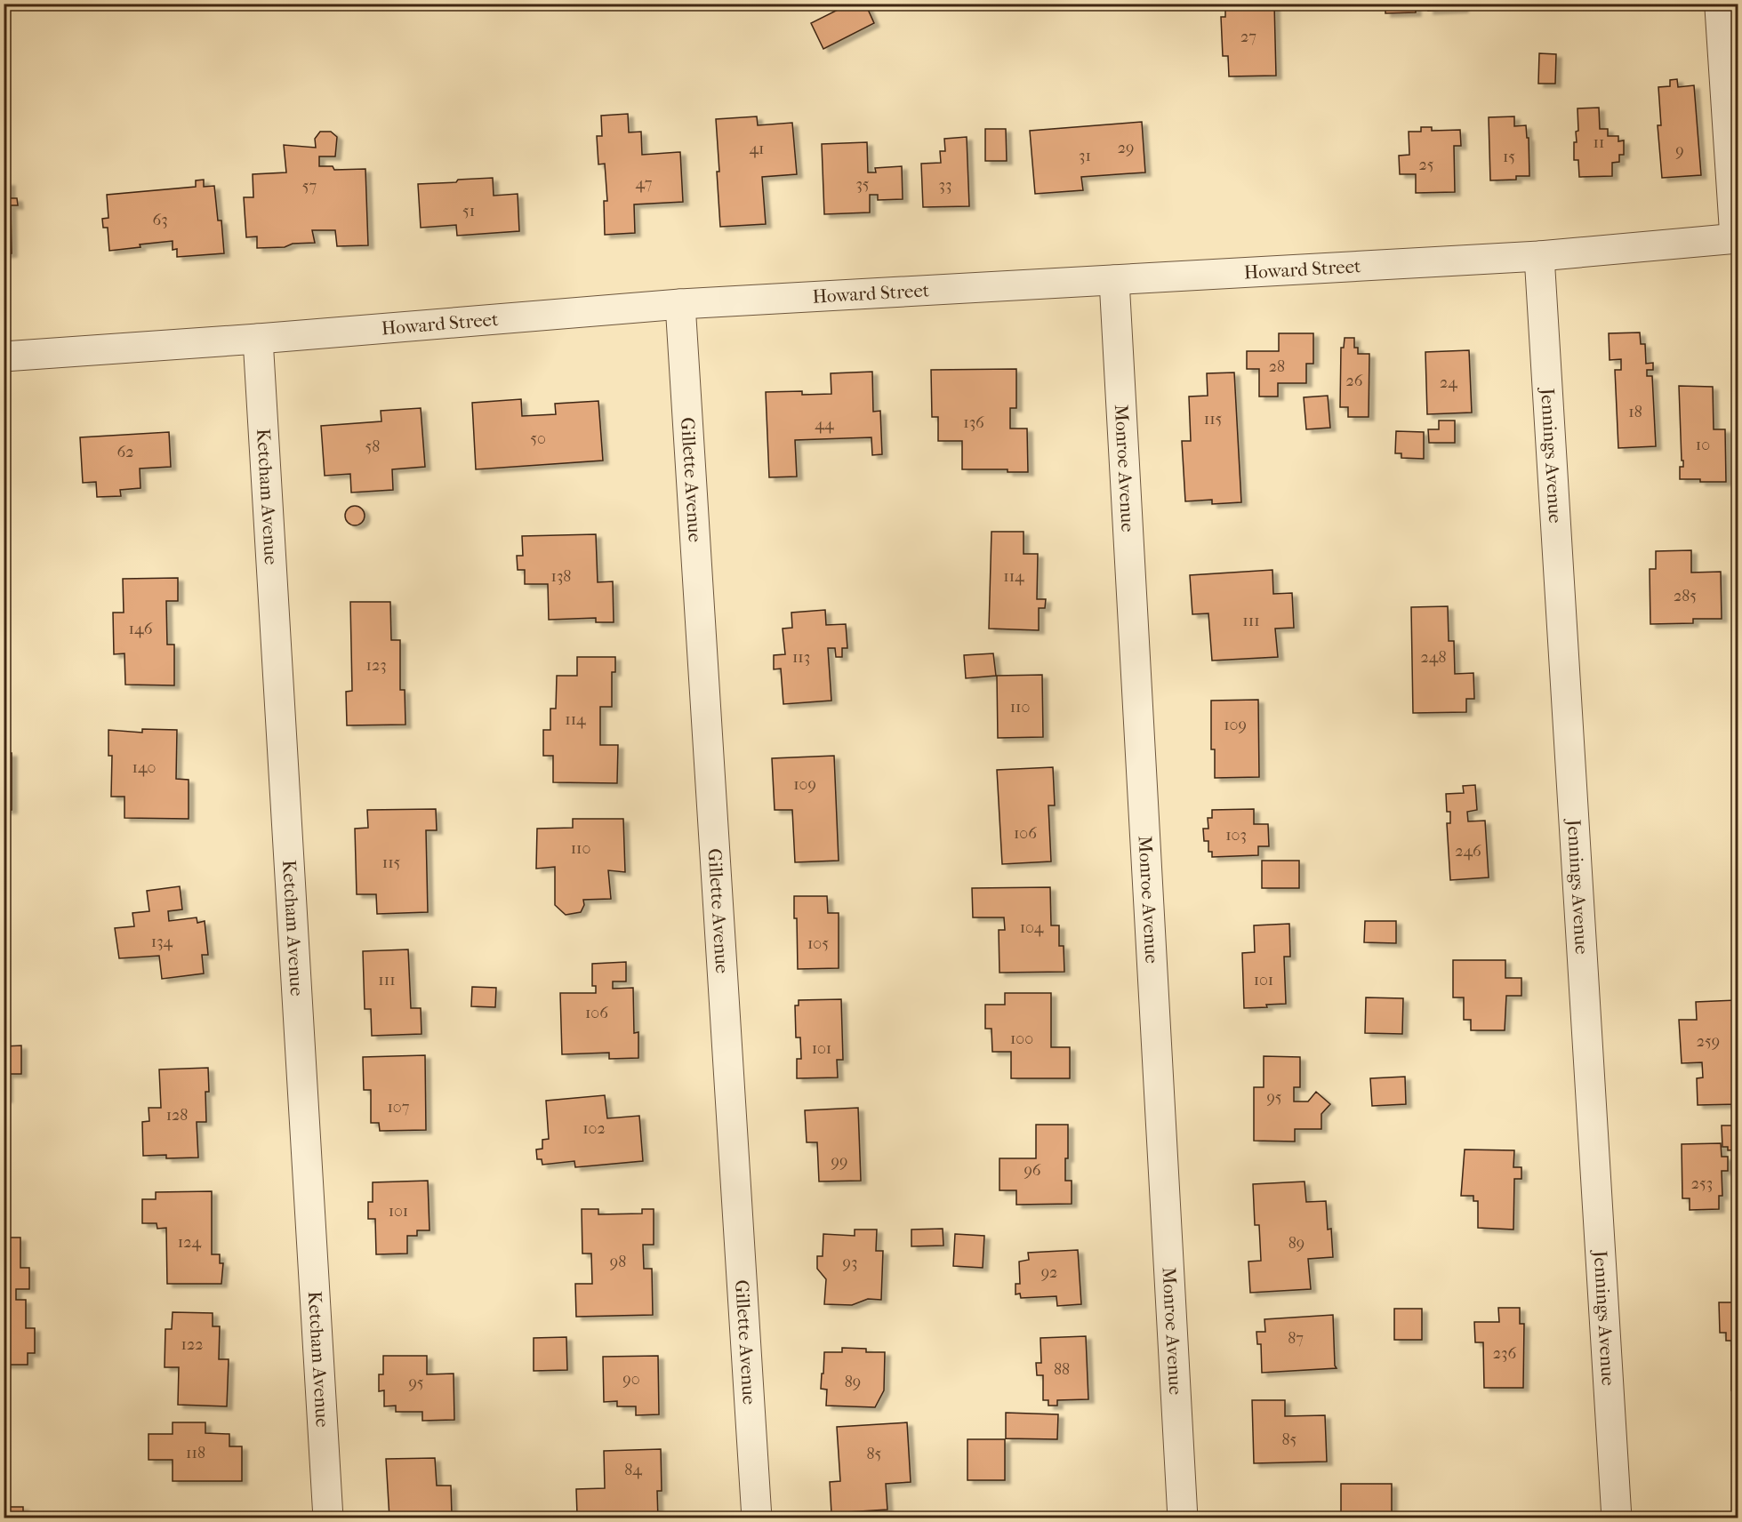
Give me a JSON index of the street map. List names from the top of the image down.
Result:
{
  "streets": {
    "street": [
      "Howard Street",
      "Jennings Avenue",
      "Monroe Avenue",
      "Gillette Avenue",
      "Ketcham Avenue"
    ]
  },
  "crossings": [
    ["Howard Street", "Jennings Avenue"],
    ["Howard Street", "Monroe Avenue"],
    ["Howard Street", "Gillette Avenue"],
    ["Howard Street", "Ketcham Avenue"]
  ],
  "house_numbers": [
    "27",
    "11",
    "29",
    "41",
    "9",
    "31",
    "15",
    "25",
    "47",
    "35",
    "33",
    "57",
    "51",
    "63",
    "28",
    "26",
    "24",
    "18",
    "115",
    "136",
    "44",
    "50",
    "10",
    "58",
    "62",
    "138",
    "114",
    "285",
    "111",
    "146",
    "113",
    "248",
    "123",
    "110",
    "114",
    "109",
    "140",
    "109",
    "106",
    "103",
    "110",
    "246",
    "115",
    "104",
    "134",
    "105",
    "111",
    "101",
    "106",
    "100",
    "259",
    "101",
    "95",
    "107",
    "128",
    "102",
    "99",
    "96",
    "253",
    "101",
    "124",
    "89",
    "98",
    "93",
    "92",
    "87",
    "122",
    "236",
    "88",
    "90",
    "89",
    "95",
    "85",
    "118",
    "85",
    "84"
  ]
}
